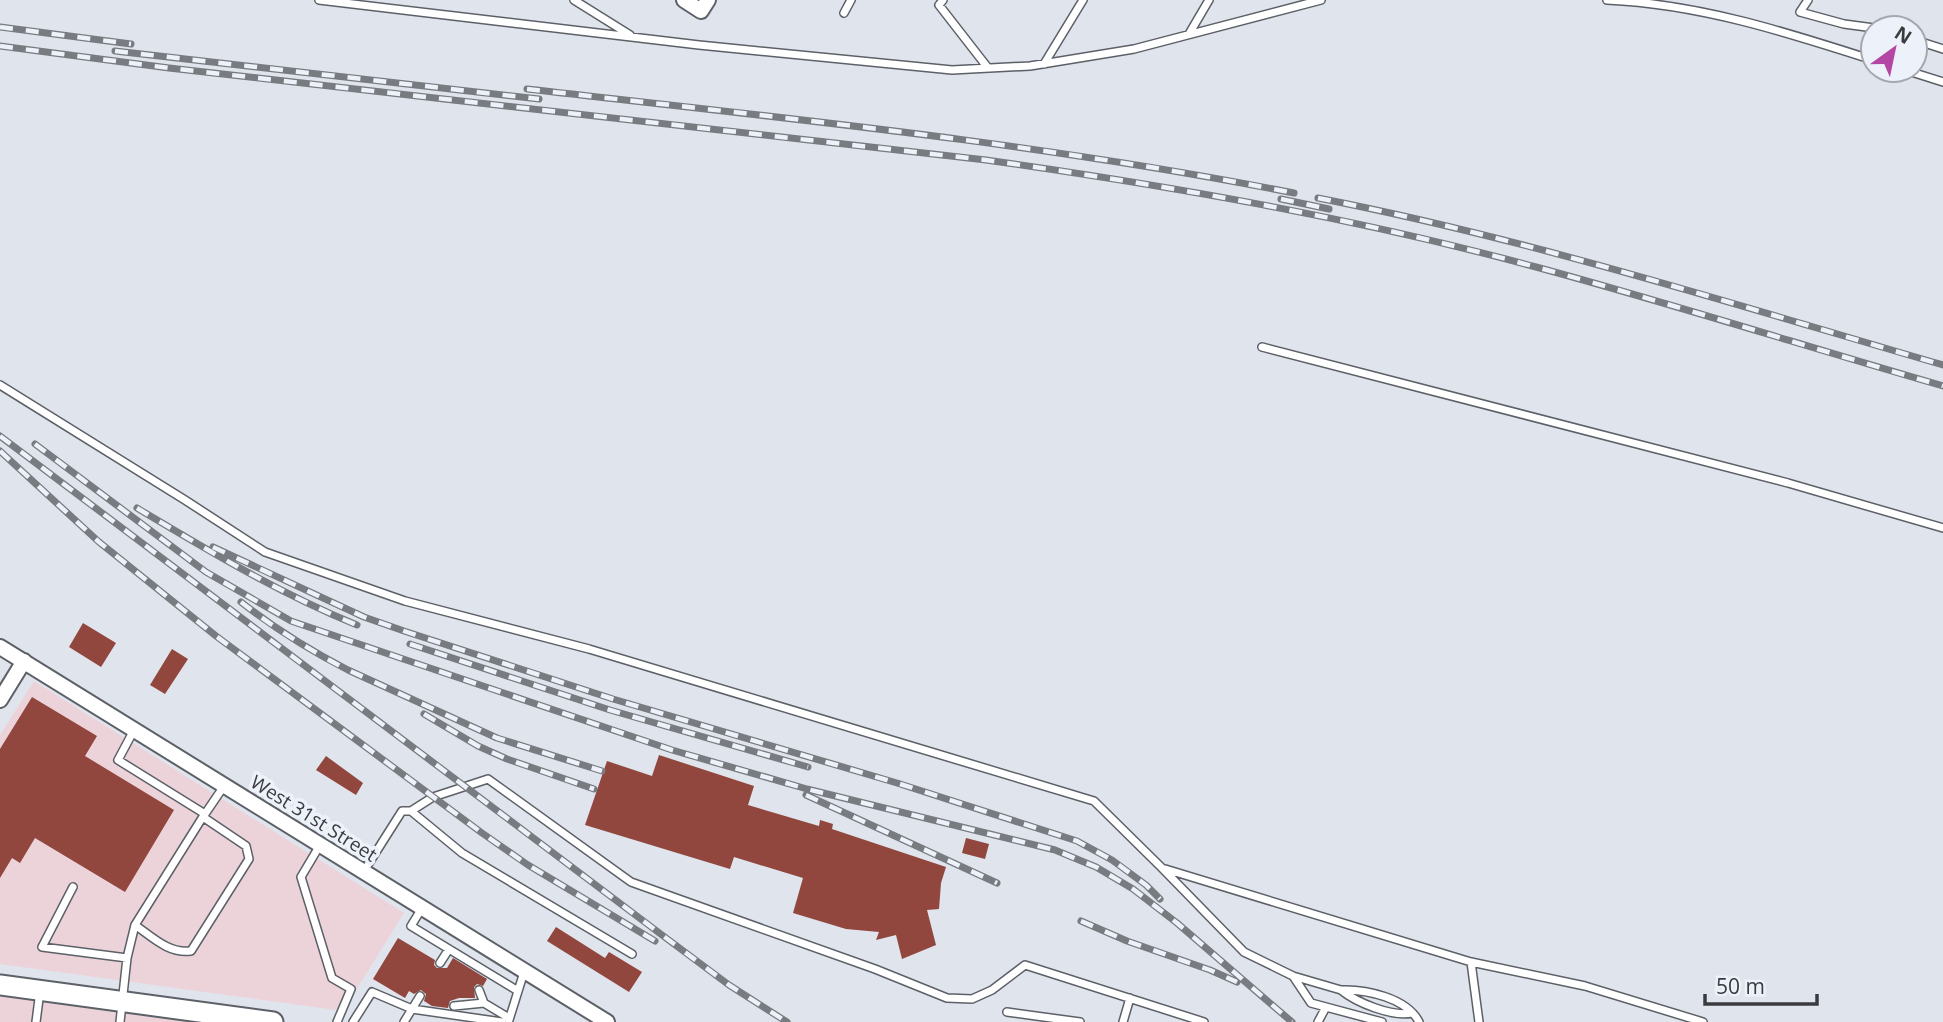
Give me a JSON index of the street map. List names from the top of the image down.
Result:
{
  "streets": {
    "street": ["West 31st Street"]
  },
  "scale_bar": "50 m",
  "north": "top right"
}
